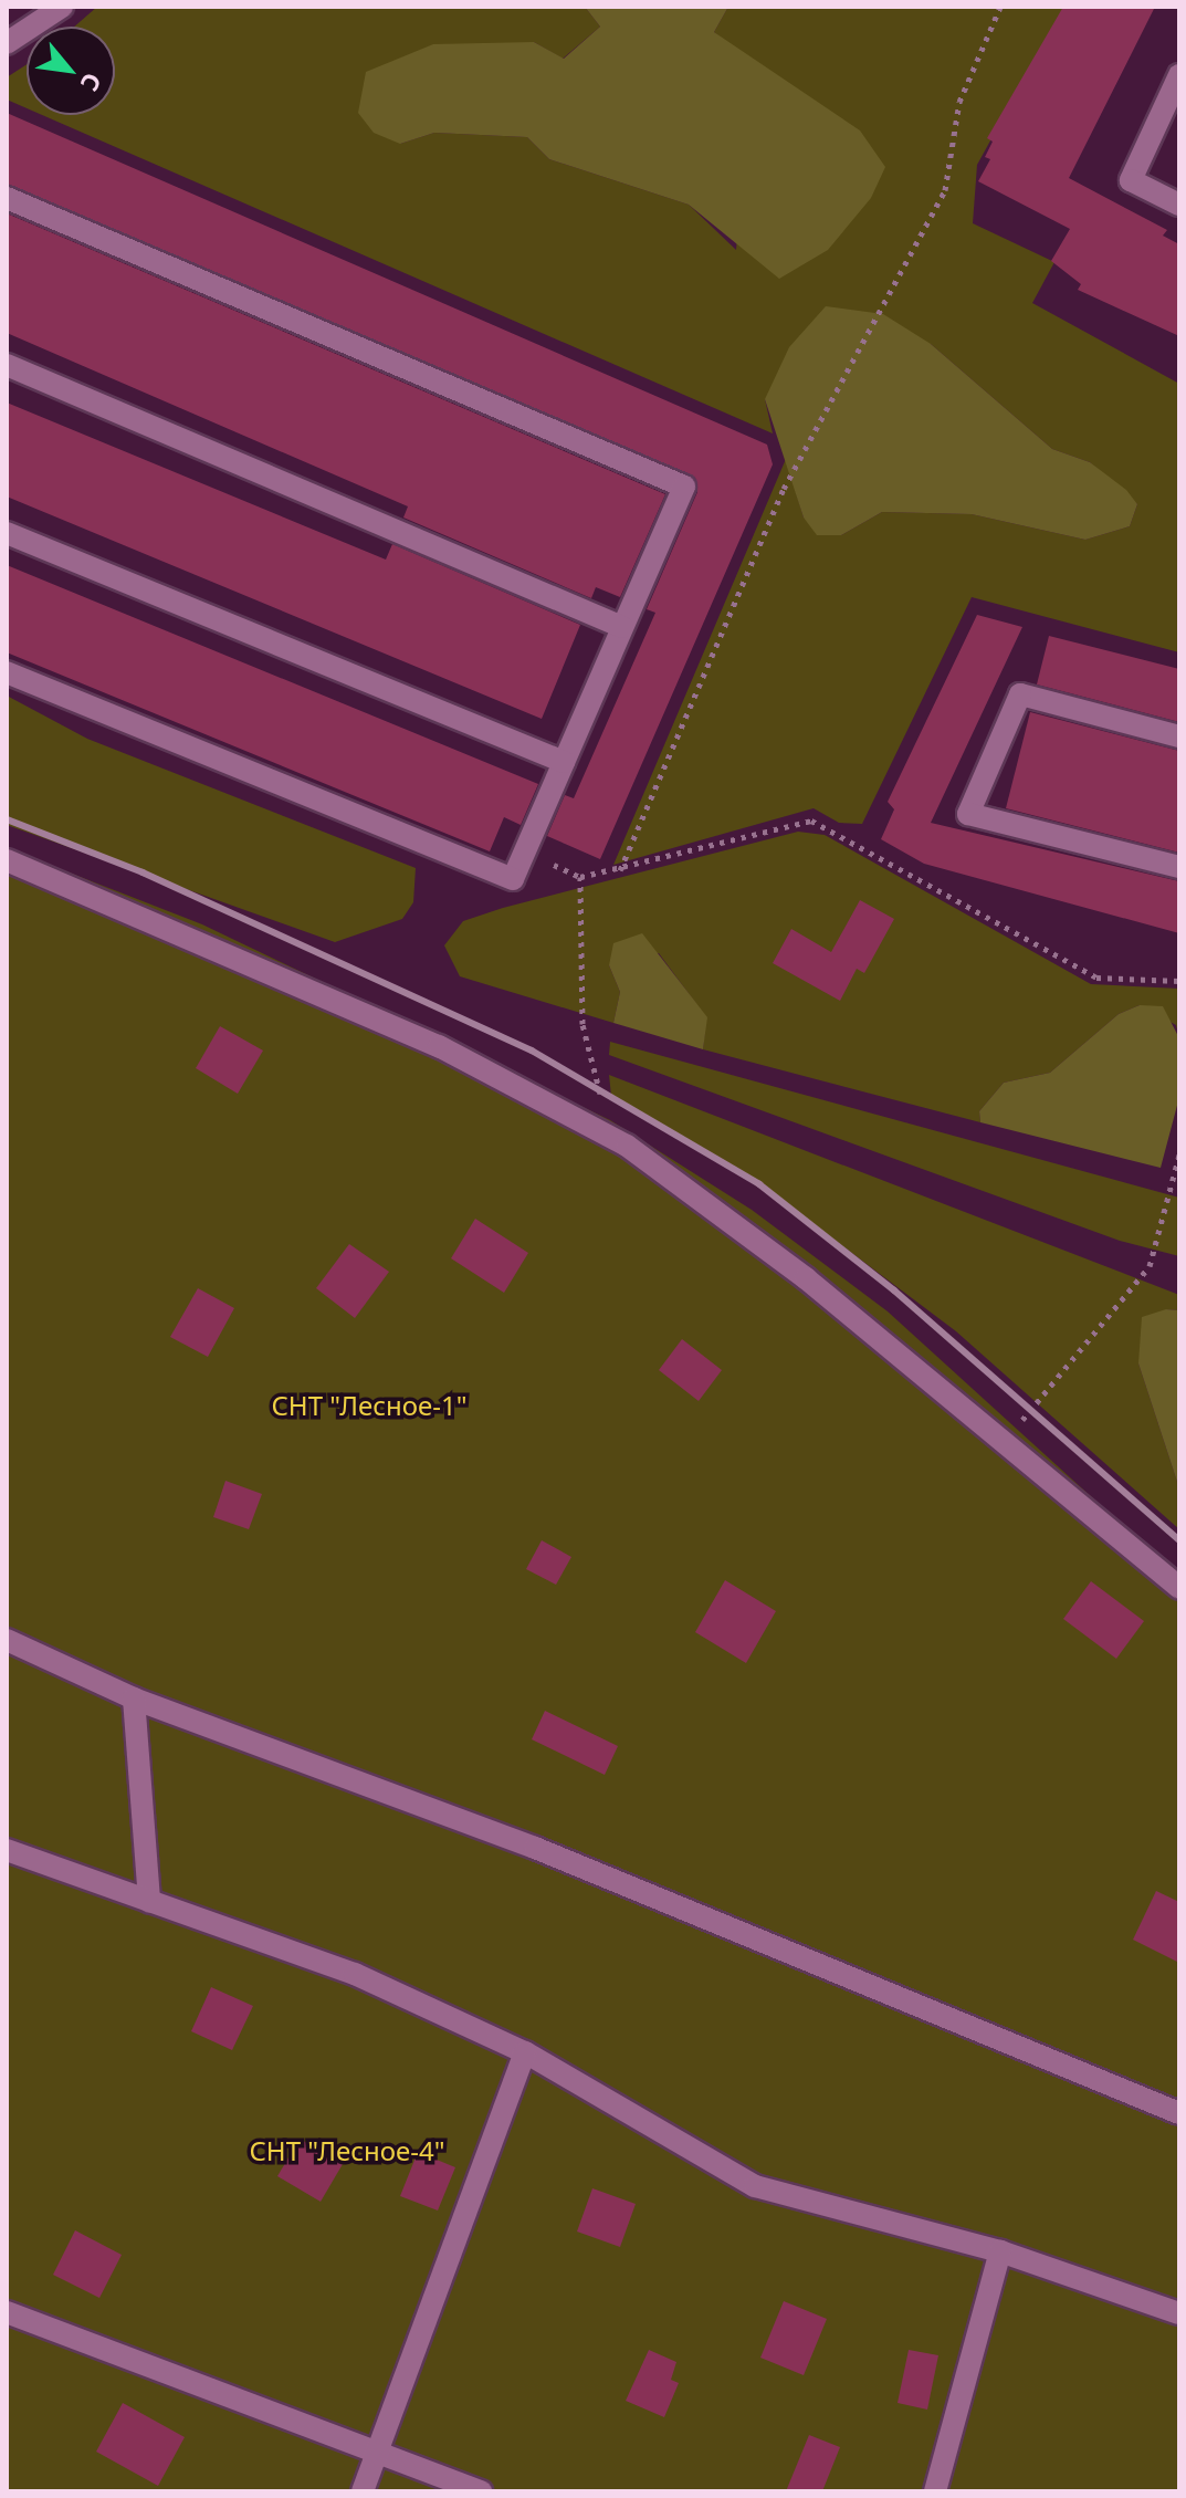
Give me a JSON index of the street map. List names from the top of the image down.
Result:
{
  "parks": ["СНТ \"Лесное-1\"", "СНТ \"Лесное-4\""],
  "north": "bottom right"
}
